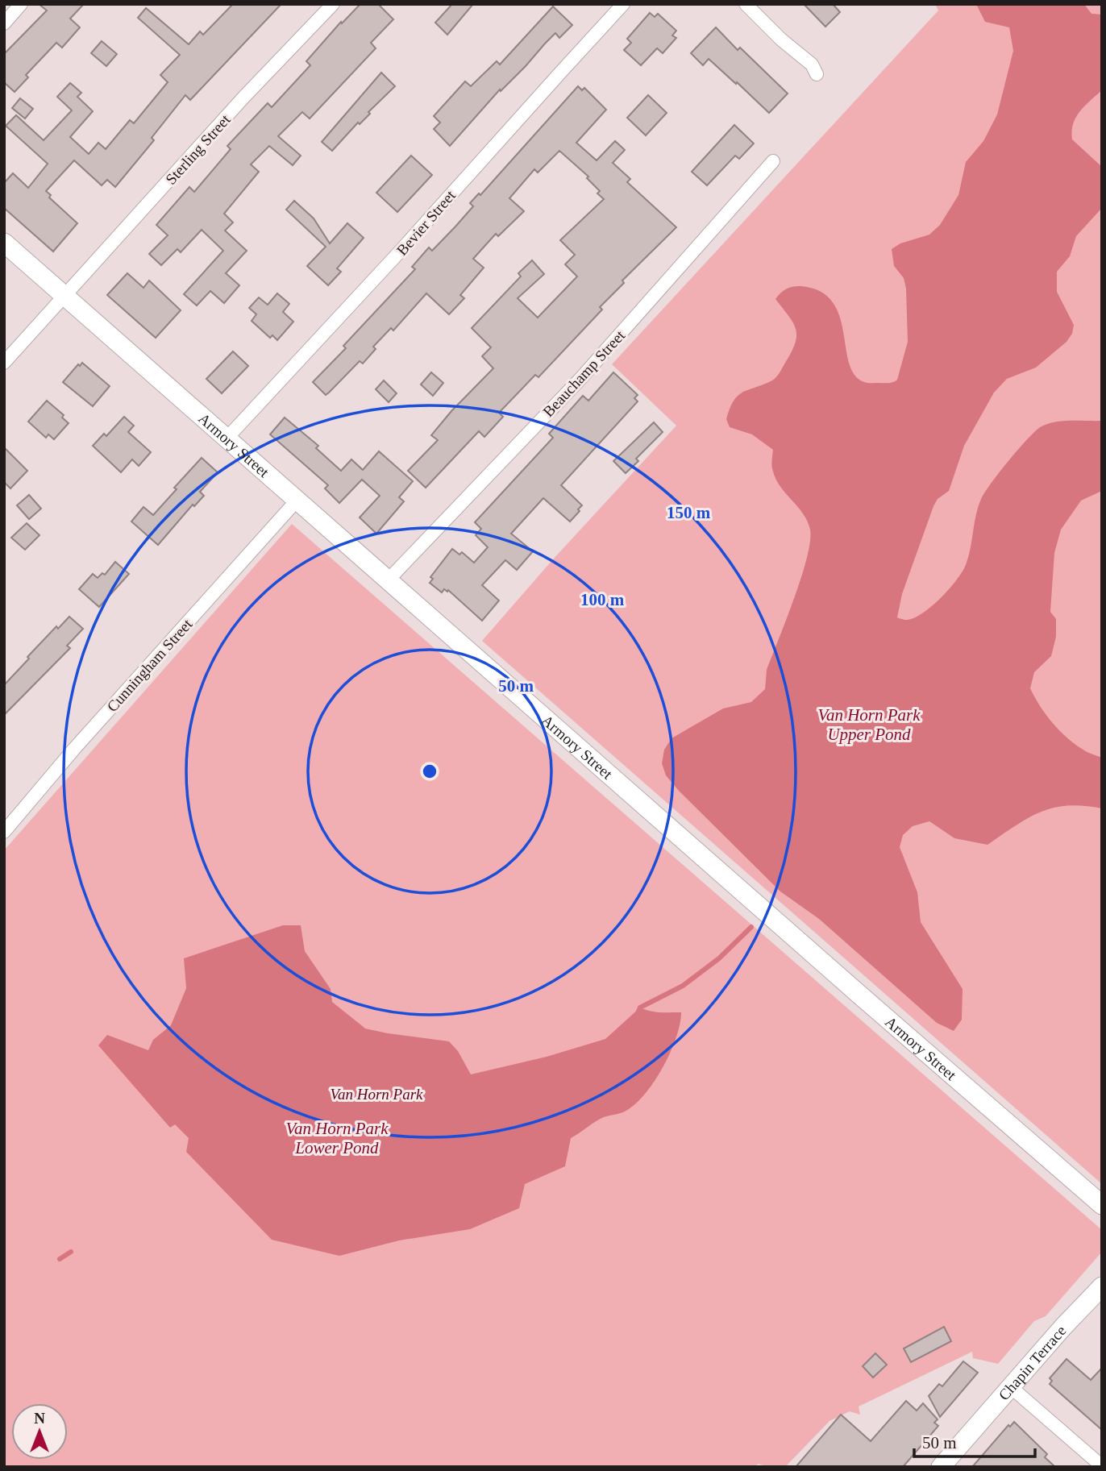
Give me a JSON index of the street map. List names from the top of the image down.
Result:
{
  "streets": {
    "main road": ["Armory Street", "Chapin Terrace"],
    "street": [
      "Sterling Street",
      "Bevier Street",
      "Beauchamp Street",
      "Cunningham Street"
    ]
  },
  "crossings": [
    ["Sterling Street", "Armory Street"],
    ["Bevier Street", "Armory Street"],
    ["Beauchamp Street", "Armory Street"],
    ["Armory Street", "Cunningham Street"]
  ],
  "water": ["Van Horn Park Upper Pond", "Van Horn Park Lower Pond"],
  "parks": ["Van Horn Park"],
  "scale_bar": "50 m",
  "north": "top",
  "rings": ["150 m", "100 m", "50 m"]
}
